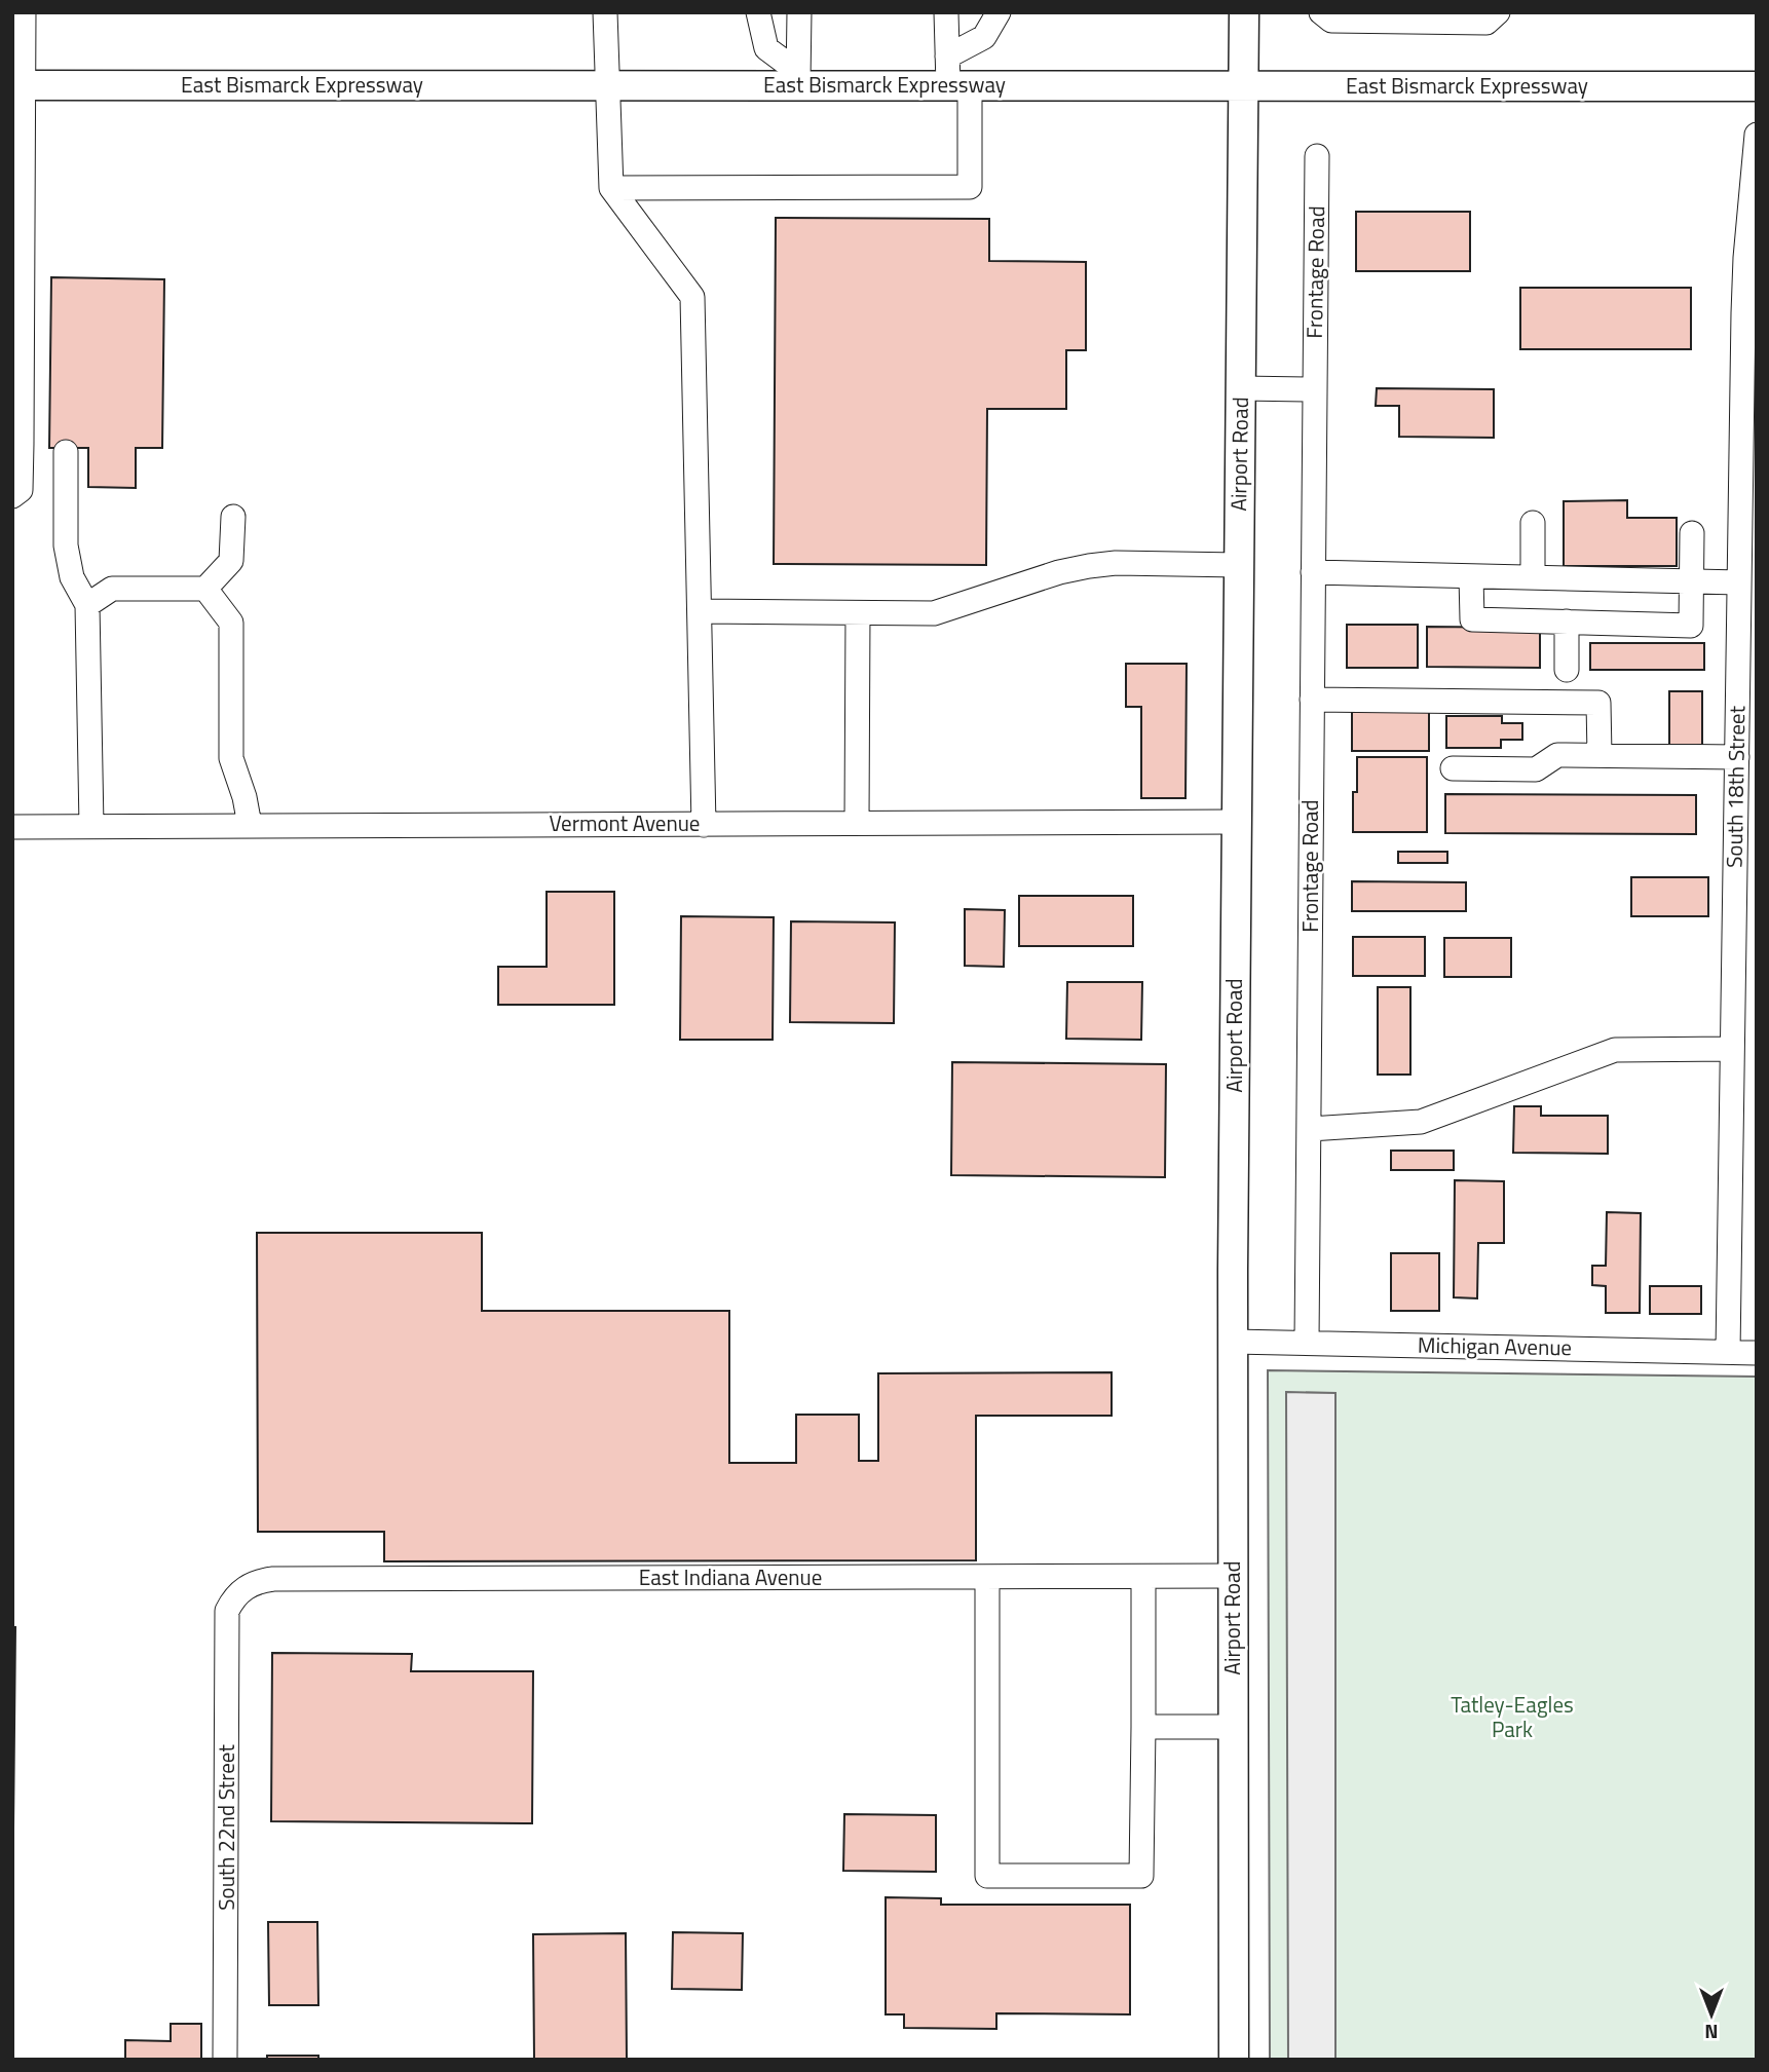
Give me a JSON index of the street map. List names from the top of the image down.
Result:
{
  "streets": {
    "main road": ["East Bismarck Expressway", "Airport Road"],
    "street": [
      "Frontage Road",
      "South 18th Street",
      "Vermont Avenue",
      "Michigan Avenue",
      "East Indiana Avenue",
      "South 22nd Street"
    ]
  },
  "crossings": [
    ["East Bismarck Expressway", "Airport Road"],
    ["Frontage Road", "Michigan Avenue"],
    ["Airport Road", "Vermont Avenue"],
    ["Airport Road", "Michigan Avenue"],
    ["Airport Road", "East Indiana Avenue"],
    ["South 18th Street", "Michigan Avenue"],
    ["East Indiana Avenue", "South 22nd Street"]
  ],
  "parks": ["Tatley-Eagles Park"],
  "north": "bottom"
}
